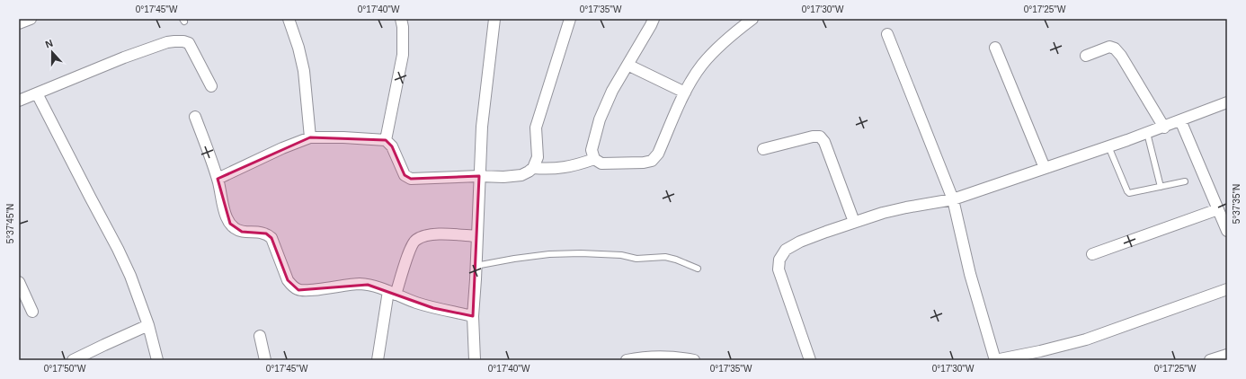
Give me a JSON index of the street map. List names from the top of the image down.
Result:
{
  "north": "top",
  "coordinates": [
    "0°17'45\"W",
    "0°17'40\"W",
    "0°17'35\"W",
    "0°17'30\"W",
    "0°17'25\"W",
    "5°37'35\"N",
    "5°37'45\"N",
    "0°17'50\"W"
  ]
}
